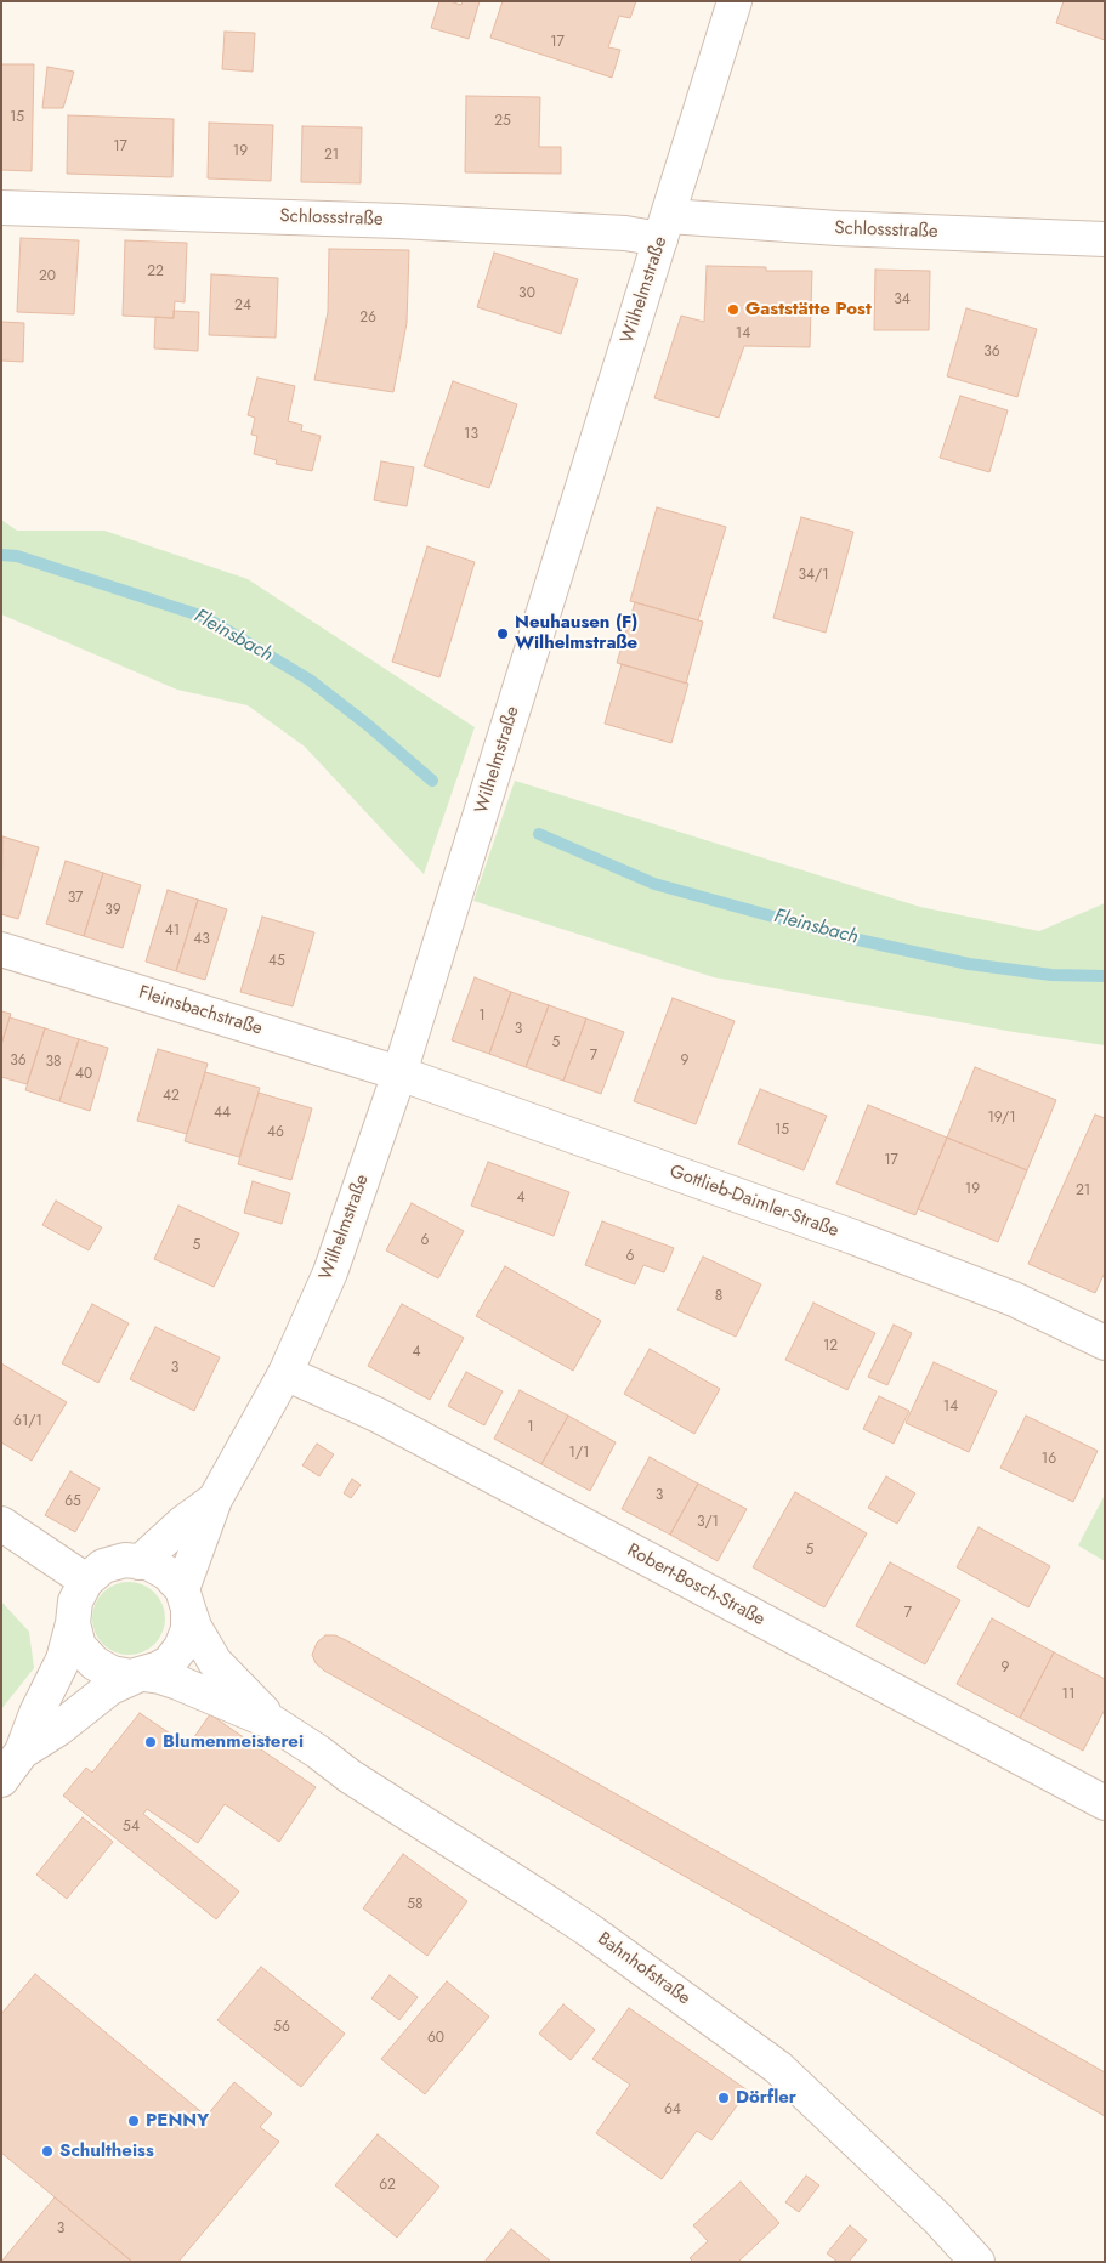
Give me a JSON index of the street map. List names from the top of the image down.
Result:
{
  "streets": {
    "street": [
      "Schlossstraße",
      "Wilhelmstraße",
      "Fleinsbachstraße",
      "Gottlieb-Daimler-Straße",
      "Robert-Bosch-Straße",
      "Bahnhofstraße"
    ]
  },
  "crossings": [
    ["Schlossstraße", "Wilhelmstraße"],
    ["Wilhelmstraße", "Fleinsbachstraße"],
    ["Wilhelmstraße", "Gottlieb-Daimler-Straße"],
    ["Wilhelmstraße", "Robert-Bosch-Straße"],
    ["Wilhelmstraße", "Bahnhofstraße"],
    ["Fleinsbachstraße", "Gottlieb-Daimler-Straße"]
  ],
  "water": ["Fleinsbach"],
  "places": [
    "Gaststätte Post",
    "Neuhausen (F) Wilhelmstraße",
    "Blumenmeisterei",
    "Dörfler",
    "PENNY",
    "Schultheiss"
  ],
  "house_numbers": [
    "17",
    "15",
    "25",
    "17",
    "19",
    "21",
    "22",
    "20",
    "30",
    "34",
    "24",
    "26",
    "14",
    "36",
    "13",
    "34/1",
    "37",
    "39",
    "41",
    "43",
    "45",
    "1",
    "3",
    "5",
    "7",
    "36",
    "9",
    "38",
    "40",
    "42",
    "44",
    "19/1",
    "15",
    "46",
    "17",
    "19",
    "21",
    "4",
    "6",
    "5",
    "6",
    "8",
    "12",
    "4",
    "3",
    "14",
    "61/1",
    "1",
    "1/1",
    "16",
    "3",
    "65",
    "3/1",
    "5",
    "7",
    "9",
    "11",
    "54",
    "58",
    "56",
    "60",
    "64",
    "62",
    "3"
  ]
}
